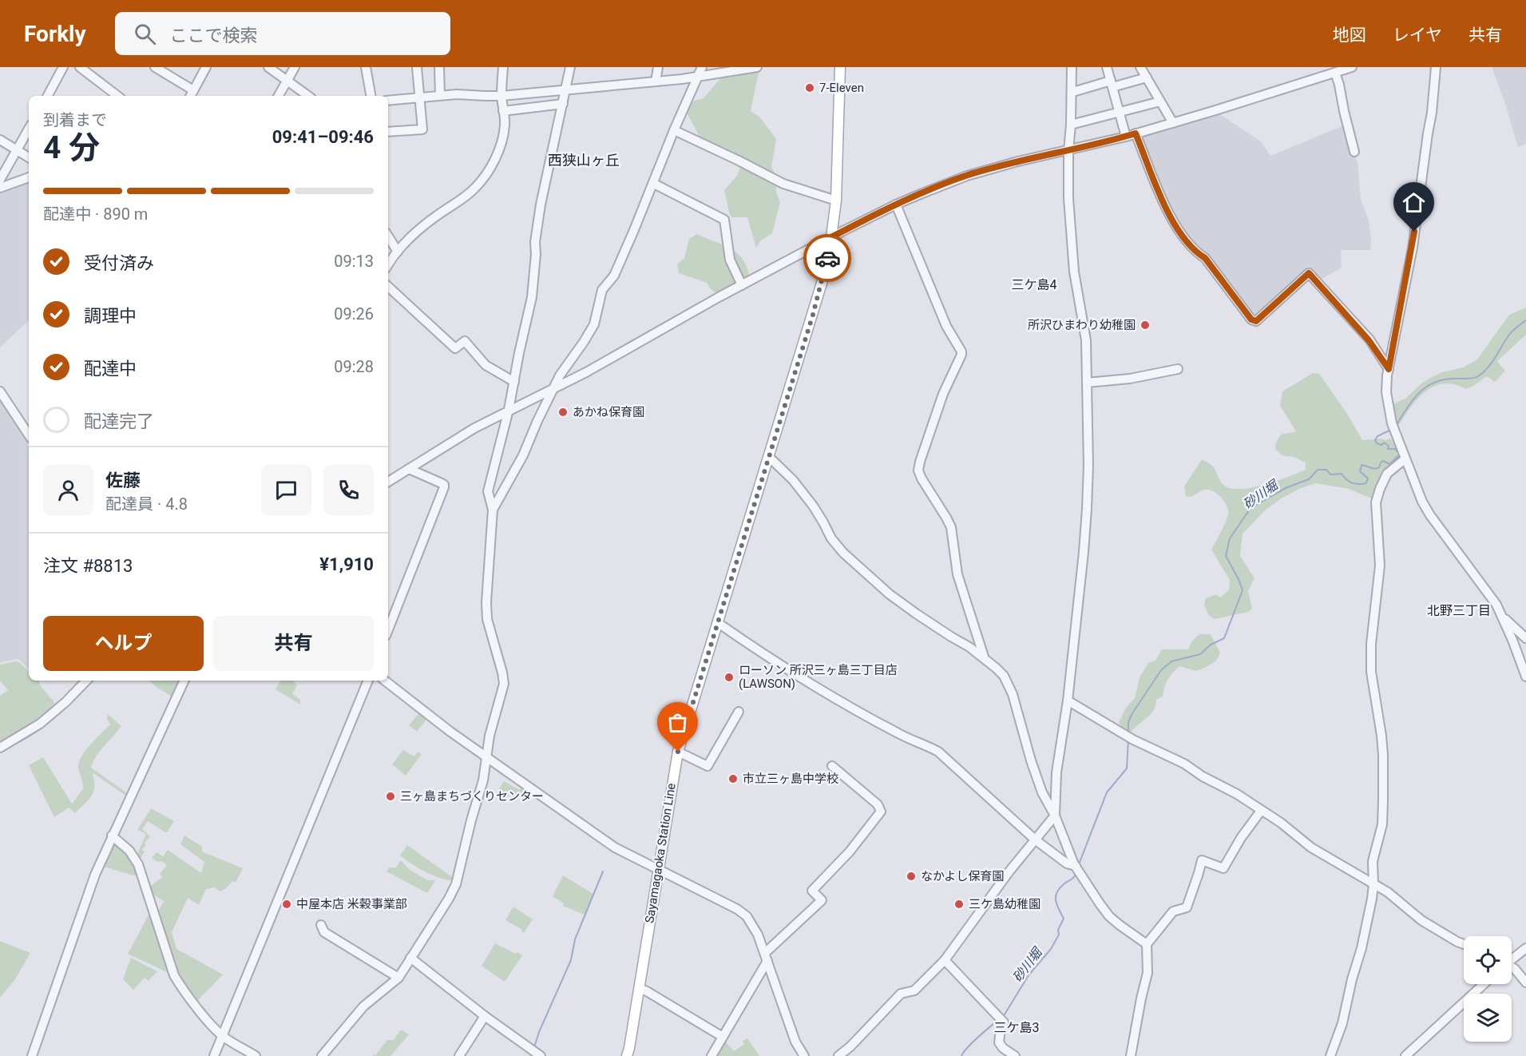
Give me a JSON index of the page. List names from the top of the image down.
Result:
{
  "streets": {
    "main road": ["Sayamagaoka Station Line"]
  },
  "districts": [
    "西狭山ヶ丘",
    "三ケ島4",
    "北野三丁目",
    "三ケ島3"
  ],
  "water": ["砂川堀"],
  "places": [
    "7-Eleven",
    "所沢ひまわり幼稚園",
    "あかね保育園",
    "ローソン 所沢三ヶ島三丁目店 (LAWSON)",
    "市立三ヶ島中学校",
    "三ヶ島まちづくりセンター",
    "なかよし保育園",
    "中屋本店 米穀事業部",
    "三ケ島幼稚園"
  ],
  "page": {
    "header": "Forkly",
    "search": "ここで検索",
    "nav": ["地図", "レイヤ", "共有"],
    "heading": ["4 分", "到着まで", "09:41–09:46"],
    "panel": [
      "佐藤",
      "配達員 · 4.8",
      "注文 #8813",
      "¥1,910"
    ],
    "bar": "配達中 · 890 m",
    "list": [
      ["受付済み", "09:13"],
      ["調理中", "09:26"],
      ["配達中", "09:28"],
      "配達完了"
    ],
    "buttons": ["ヘルプ", "共有"]
  }
}
